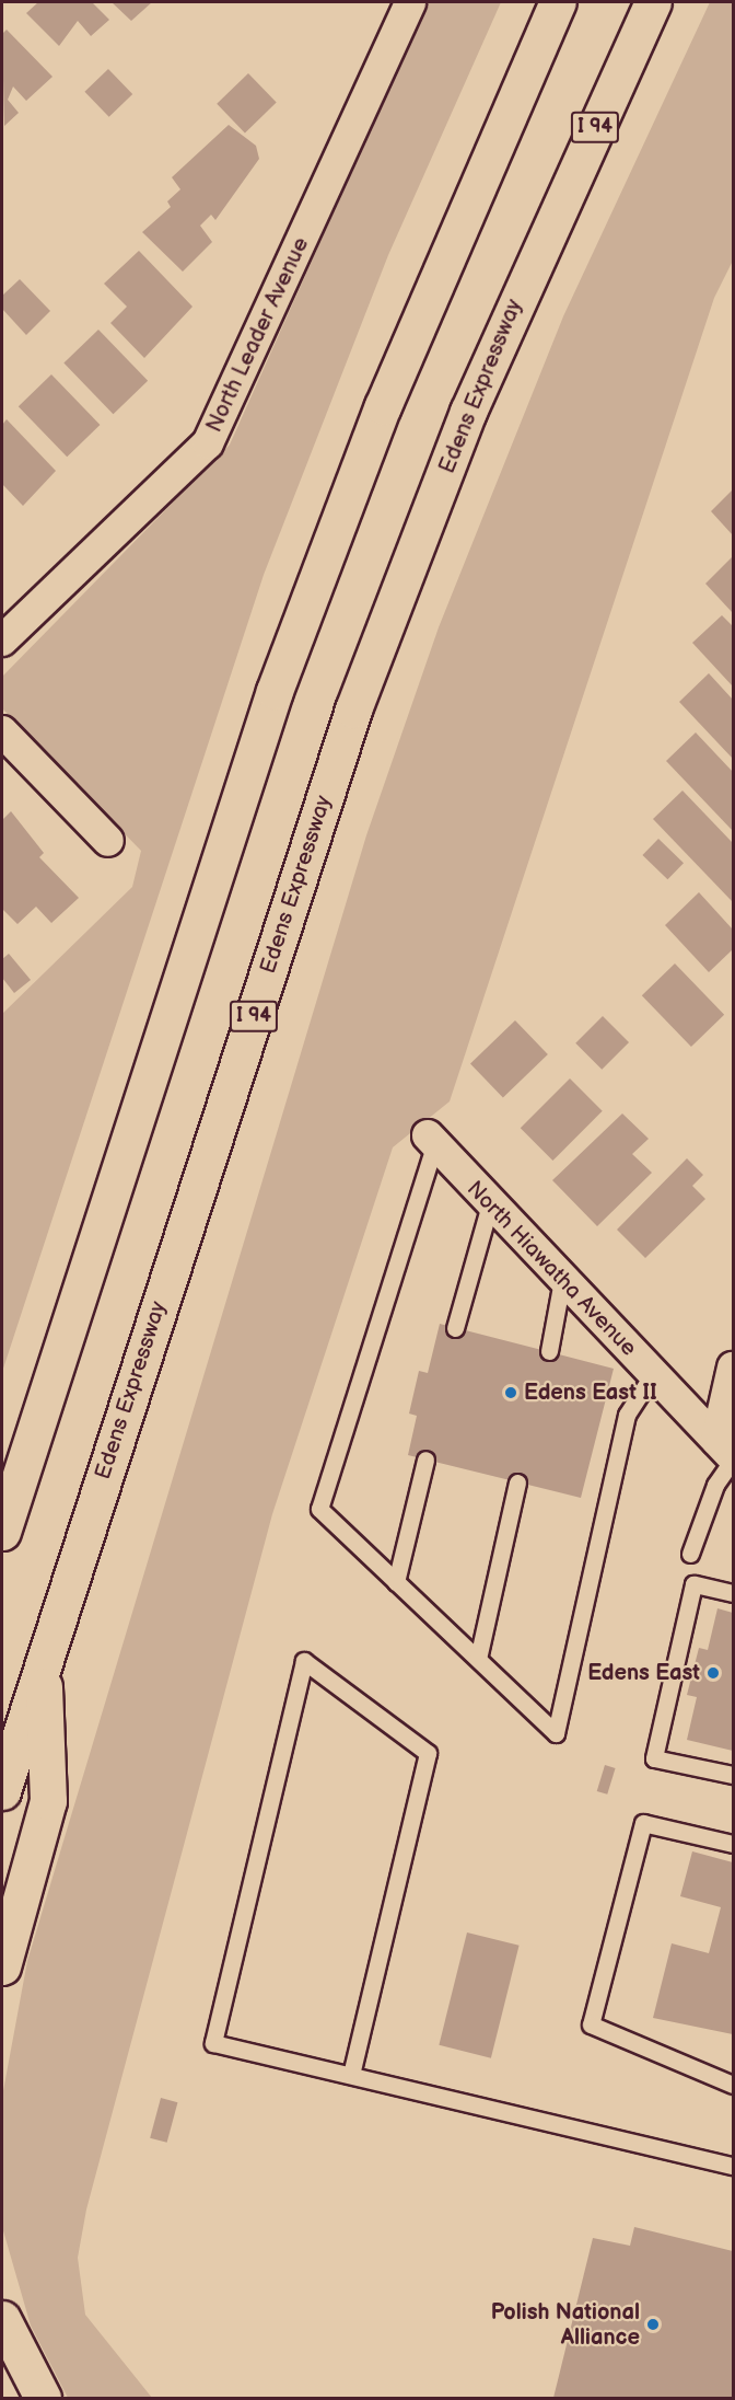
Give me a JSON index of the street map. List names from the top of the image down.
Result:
{
  "streets": {
    "highway": ["I 94", "Edens Expressway"],
    "street": ["North Leader Avenue", "North Hiawatha Avenue"]
  },
  "places": ["Edens East II", "Edens East", "Polish National Alliance"]
}
